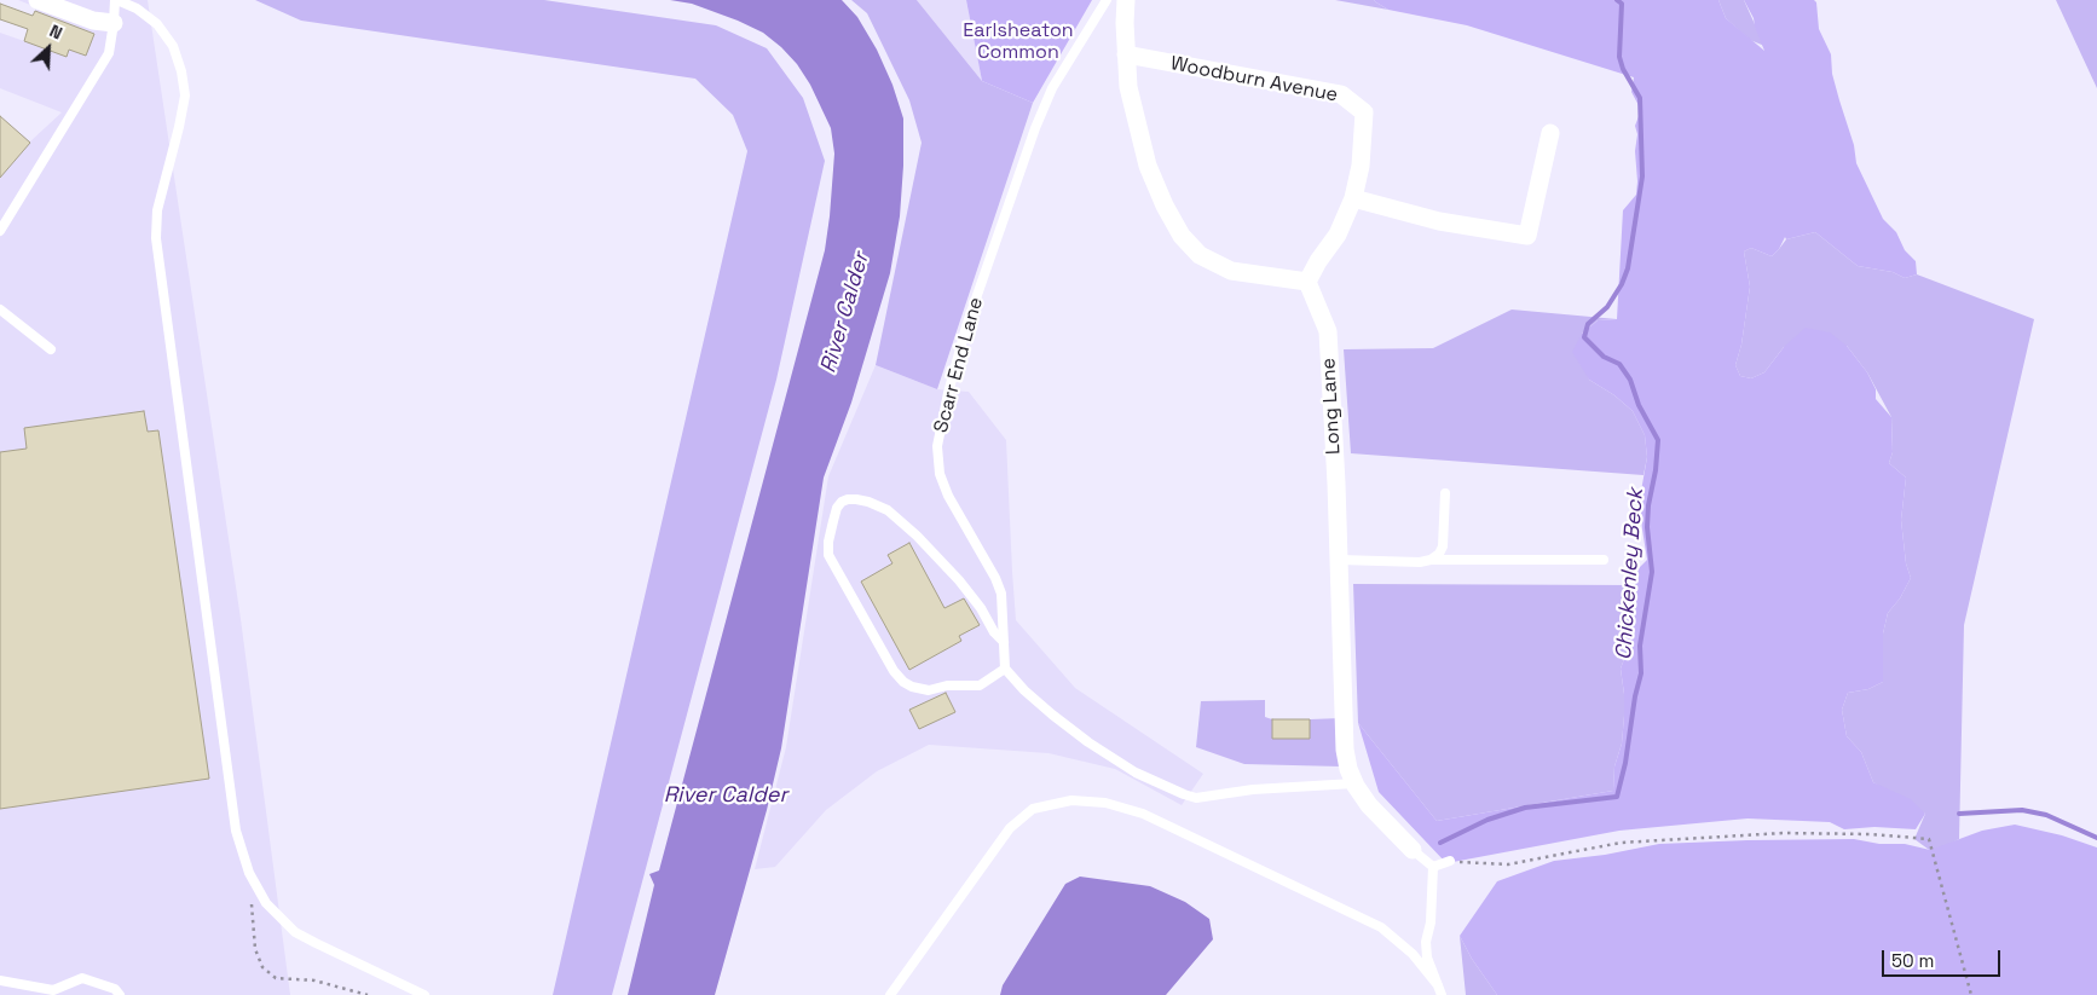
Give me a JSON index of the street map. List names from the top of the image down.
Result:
{
  "streets": {
    "street": ["Woodburn Avenue", "Long Lane"],
    "lane": ["Scarr End Lane"]
  },
  "crossings": [
    ["Woodburn Avenue", "Long Lane"]
  ],
  "water": ["River Calder", "Chickenley Beck"],
  "parks": ["Earlsheaton Common"],
  "scale_bar": "50 m",
  "north": "top right"
}
